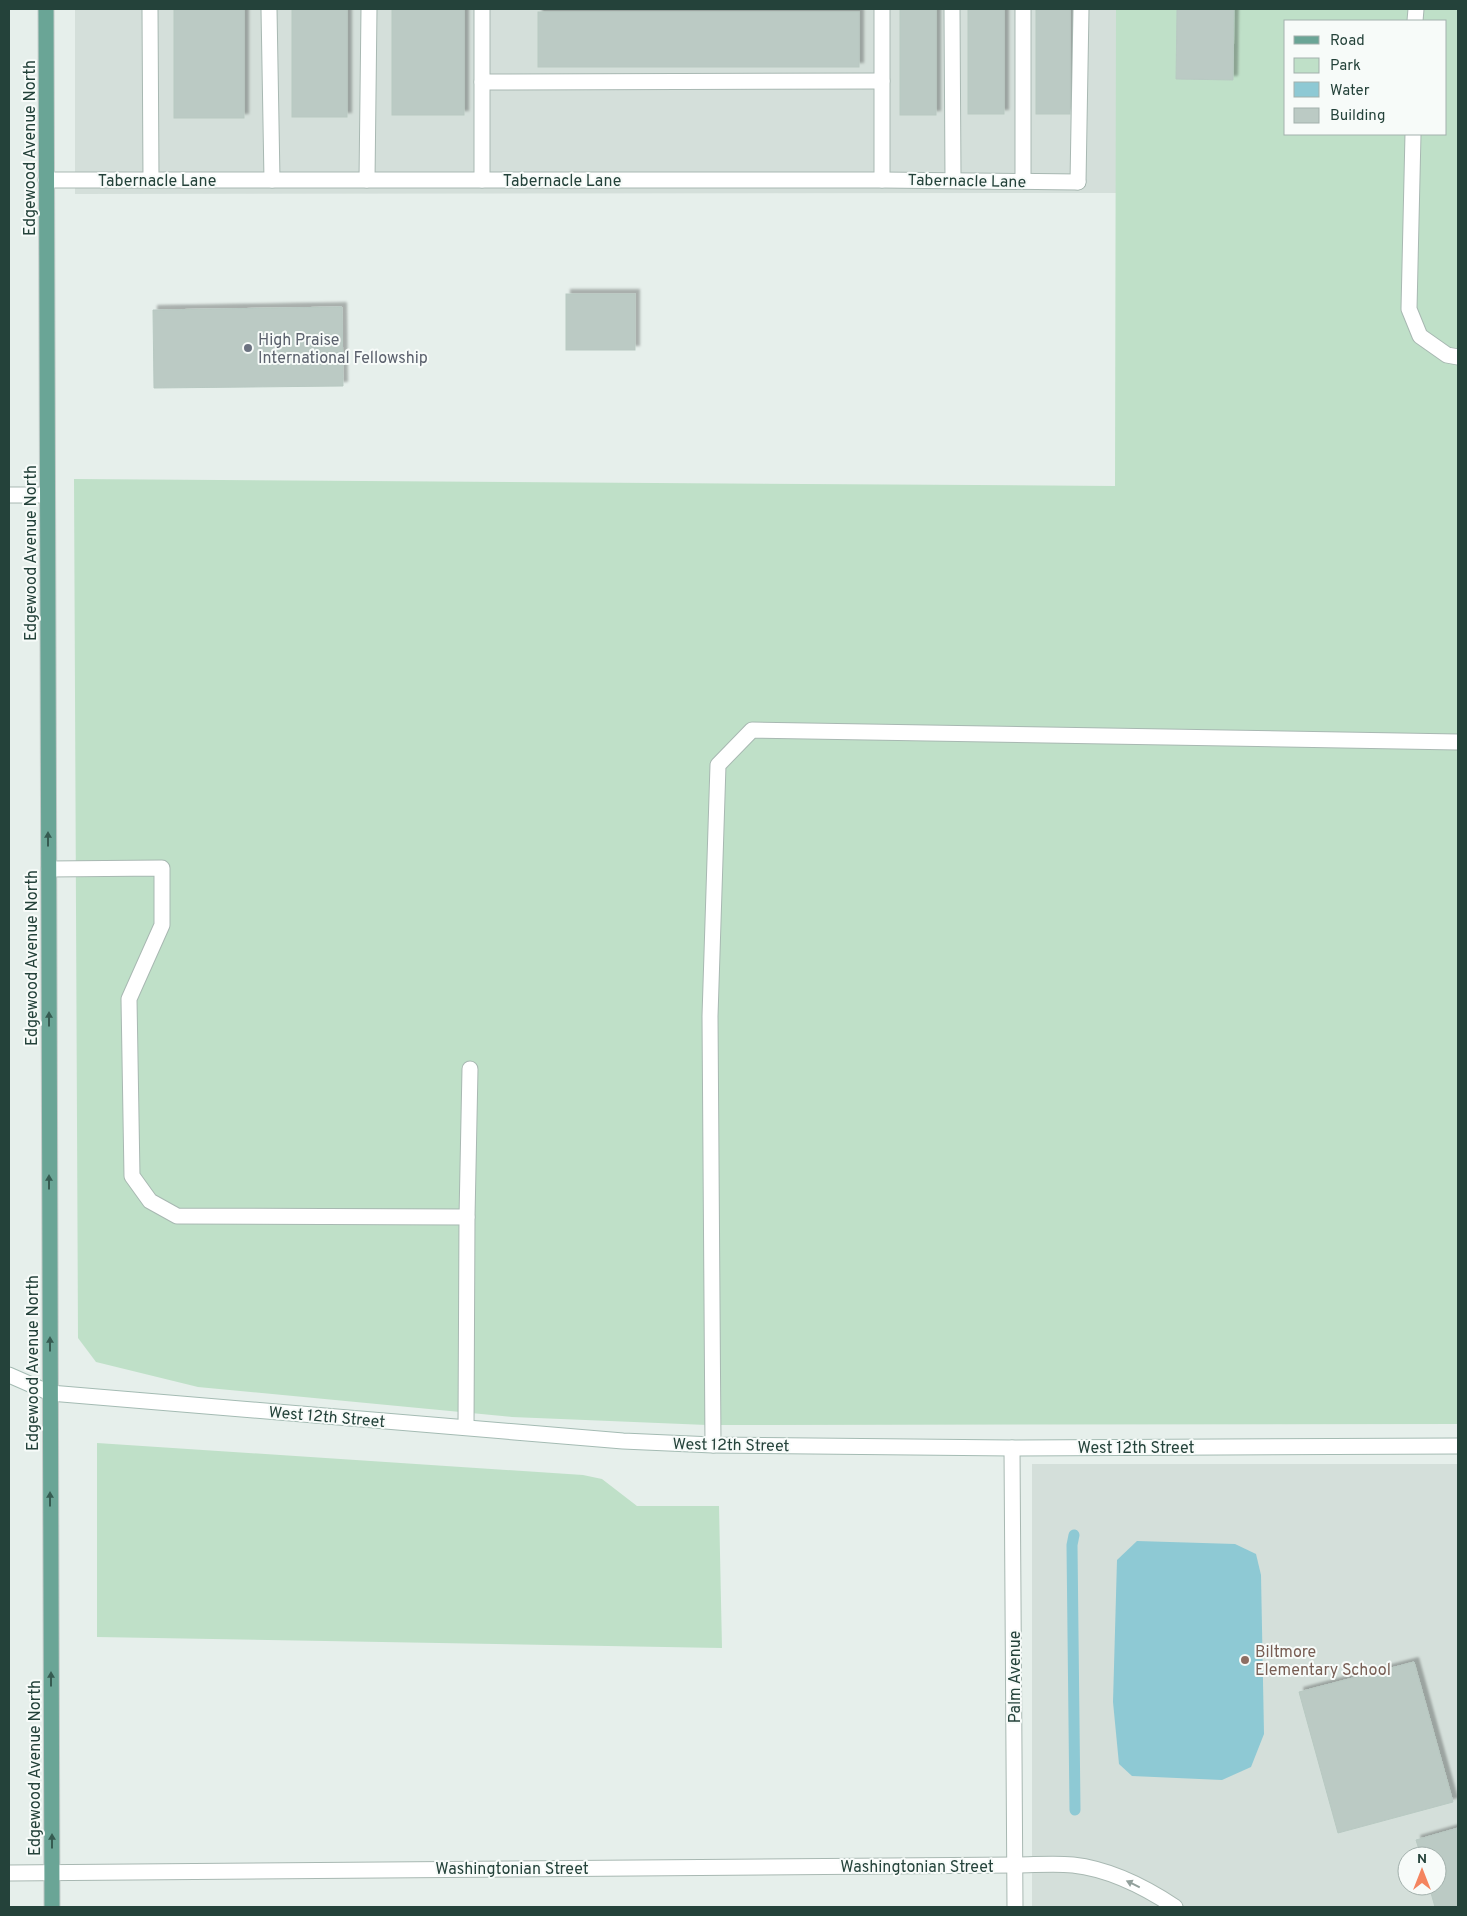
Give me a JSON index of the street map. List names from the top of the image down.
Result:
{
  "streets": {
    "main road": ["Edgewood Avenue North"],
    "street": [
      "Tabernacle Lane",
      "West 12th Street",
      "Palm Avenue",
      "Washingtonian Street"
    ]
  },
  "crossings": [
    ["Edgewood Avenue North", "Tabernacle Lane"],
    ["Edgewood Avenue North", "West 12th Street"],
    ["Edgewood Avenue North", "Washingtonian Street"],
    ["West 12th Street", "Palm Avenue"],
    ["Palm Avenue", "Washingtonian Street"]
  ],
  "one_way": ["Edgewood Avenue North"],
  "places": ["High Praise International Fellowship", "Biltmore Elementary School"],
  "legend": [
    "Road",
    "Park",
    "Water",
    "Building"
  ],
  "north": "top"
}
